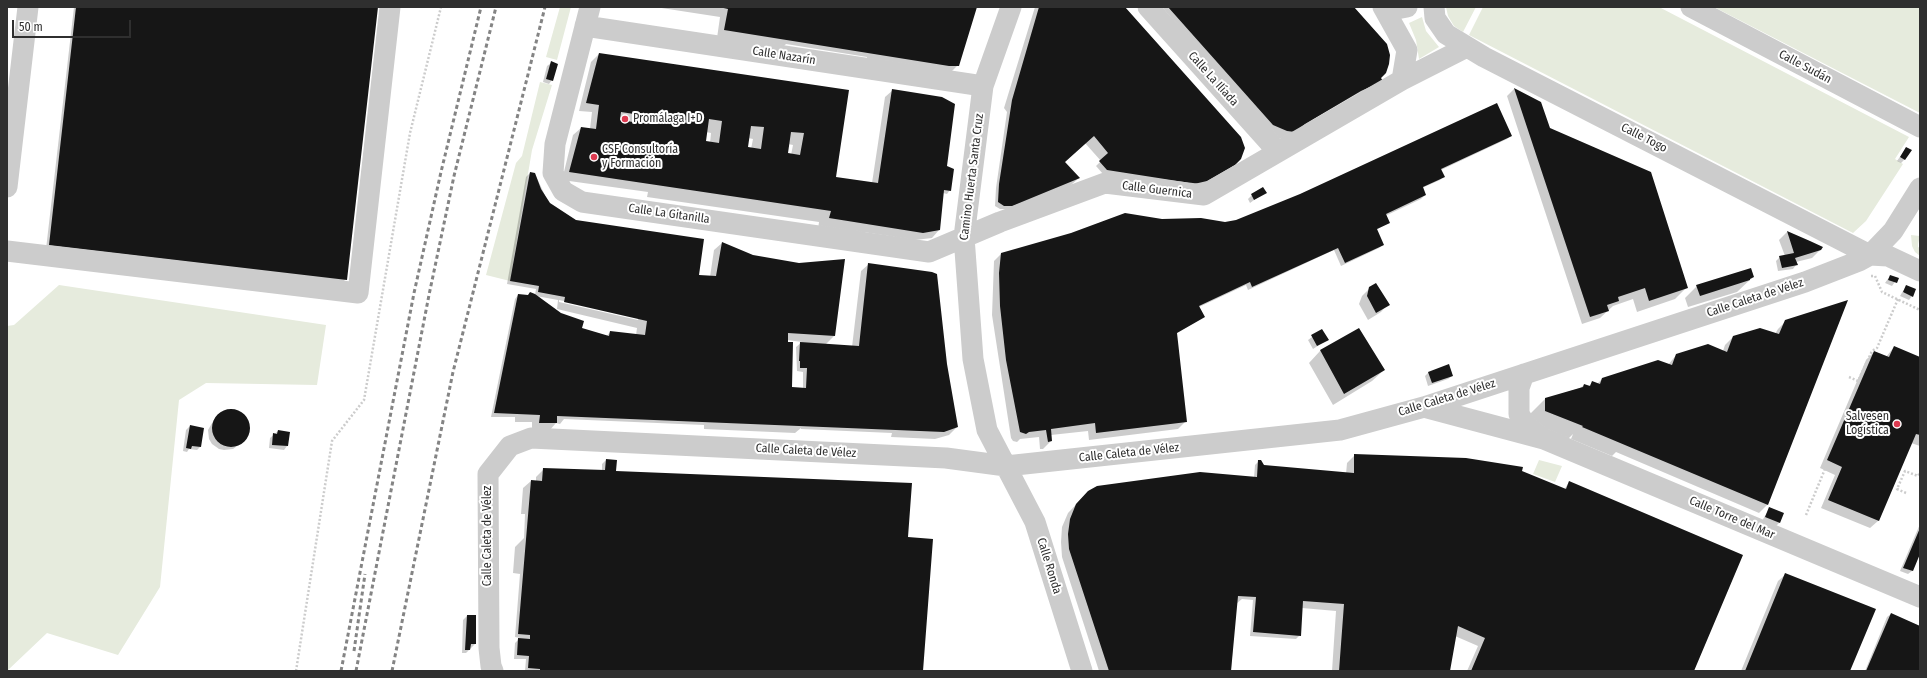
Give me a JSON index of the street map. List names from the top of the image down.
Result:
{
  "streets": {
    "street": [
      "Calle Nazarín",
      "Calle Sudán",
      "Calle La Ilíada",
      "Calle Togo",
      "Camino Huerta Santa Cruz",
      "Calle Guernica",
      "Calle La Gitanilla",
      "Calle Caleta de Vélez",
      "Calle Torre del Mar",
      "Calle Ronda"
    ]
  },
  "crossings": [
    ["Calle Nazarín", "Camino Huerta Santa Cruz"],
    ["Calle Nazarín", "Calle La Gitanilla"],
    ["Calle La Ilíada", "Calle Guernica"],
    ["Calle Togo", "Calle Guernica"],
    ["Calle Togo", "Calle Caleta de Vélez"],
    ["Camino Huerta Santa Cruz", "Calle Guernica"],
    ["Camino Huerta Santa Cruz", "Calle La Gitanilla"],
    ["Camino Huerta Santa Cruz", "Calle Caleta de Vélez"],
    ["Camino Huerta Santa Cruz", "Calle Ronda"],
    ["Calle Guernica", "Calle La Gitanilla"],
    ["Calle Caleta de Vélez", "Calle Torre del Mar"],
    ["Calle Caleta de Vélez", "Calle Ronda"]
  ],
  "places": ["Promálaga I+D", "CSF Consultoría y Formación", "Salvesen Logística"],
  "scale_bar": "50 m"
}
